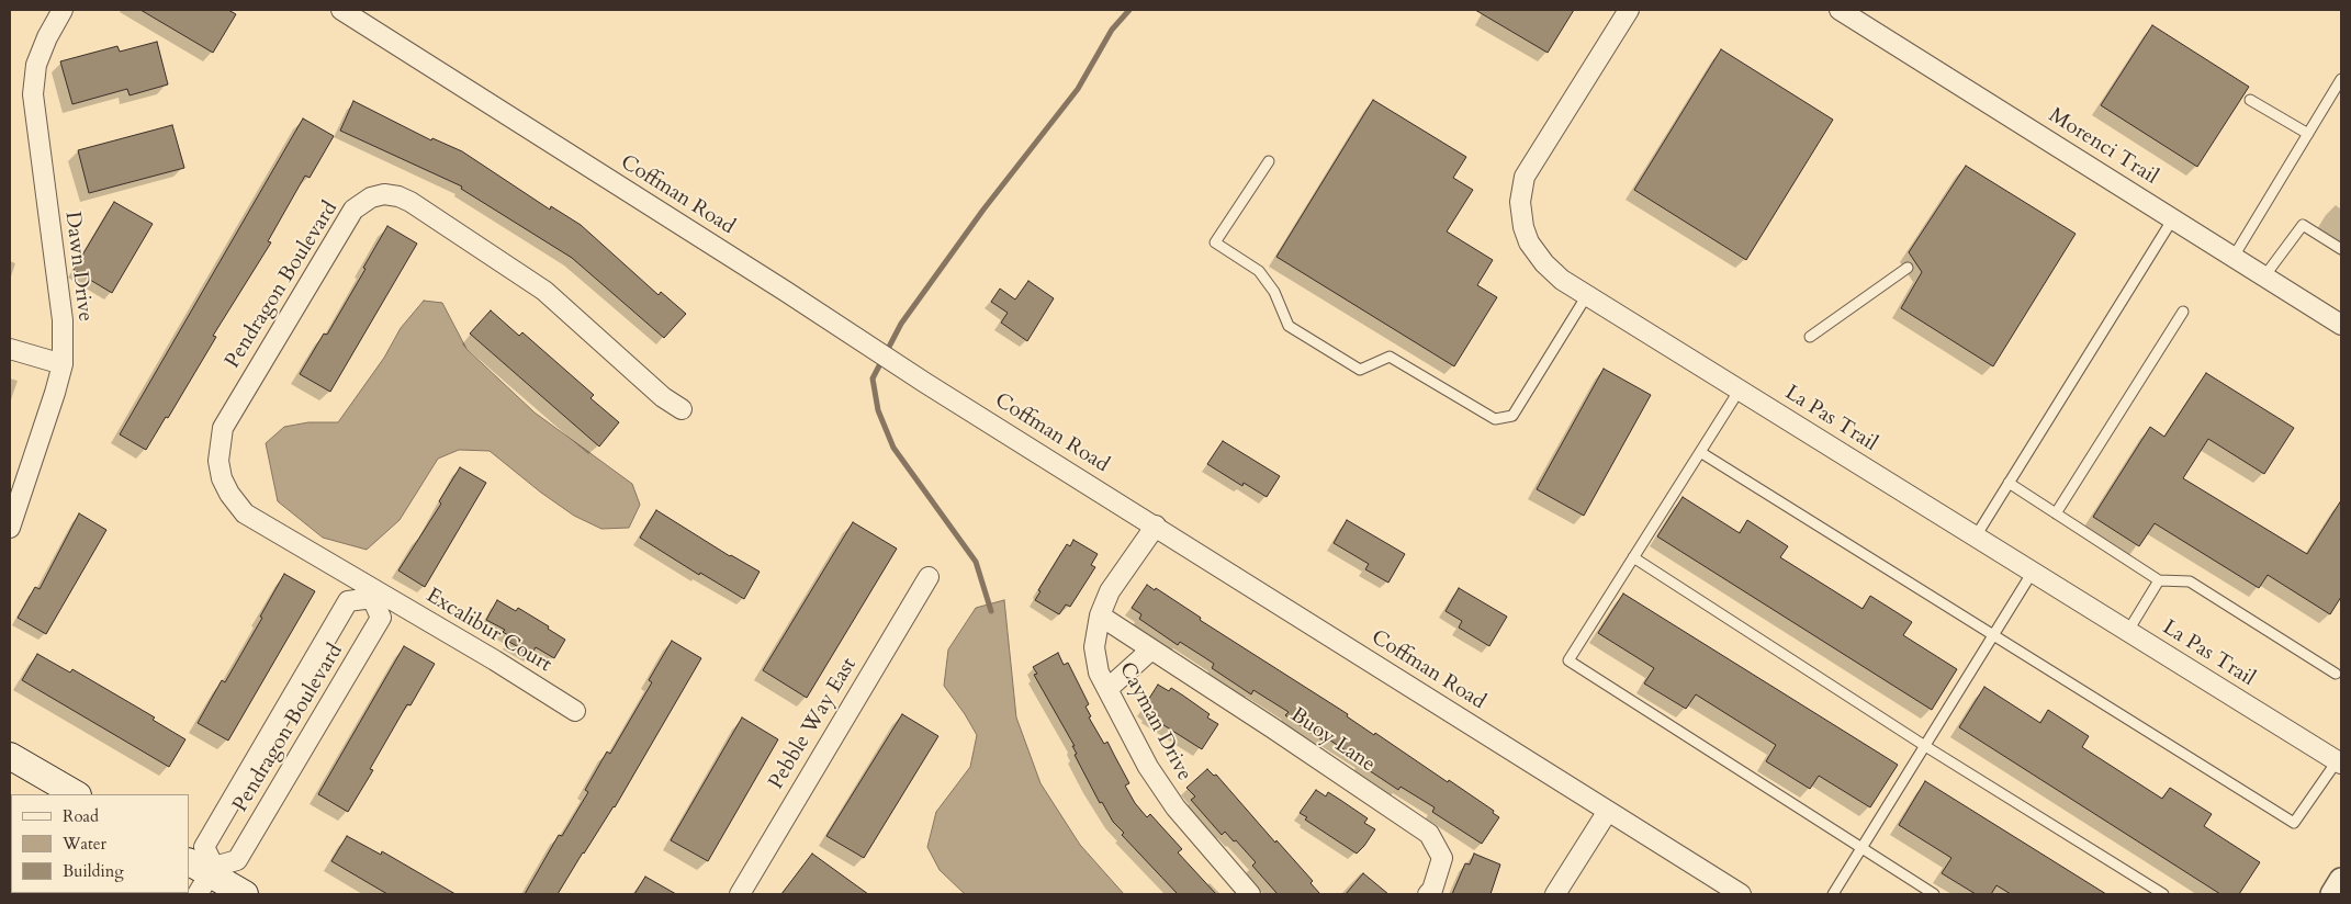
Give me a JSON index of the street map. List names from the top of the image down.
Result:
{
  "streets": {
    "street": [
      "Morenci Trail",
      "Coffman Road",
      "Dawn Drive",
      "Pendragon Boulevard",
      "La Pas Trail",
      "Excalibur Court",
      "Cayman Drive",
      "Pebble Way East",
      "Buoy Lane"
    ]
  },
  "crossings": [
    ["Coffman Road", "Cayman Drive"],
    ["Pendragon Boulevard", "Excalibur Court"],
    ["Cayman Drive", "Buoy Lane"]
  ],
  "legend": ["Road", "Water", "Building"]
}
